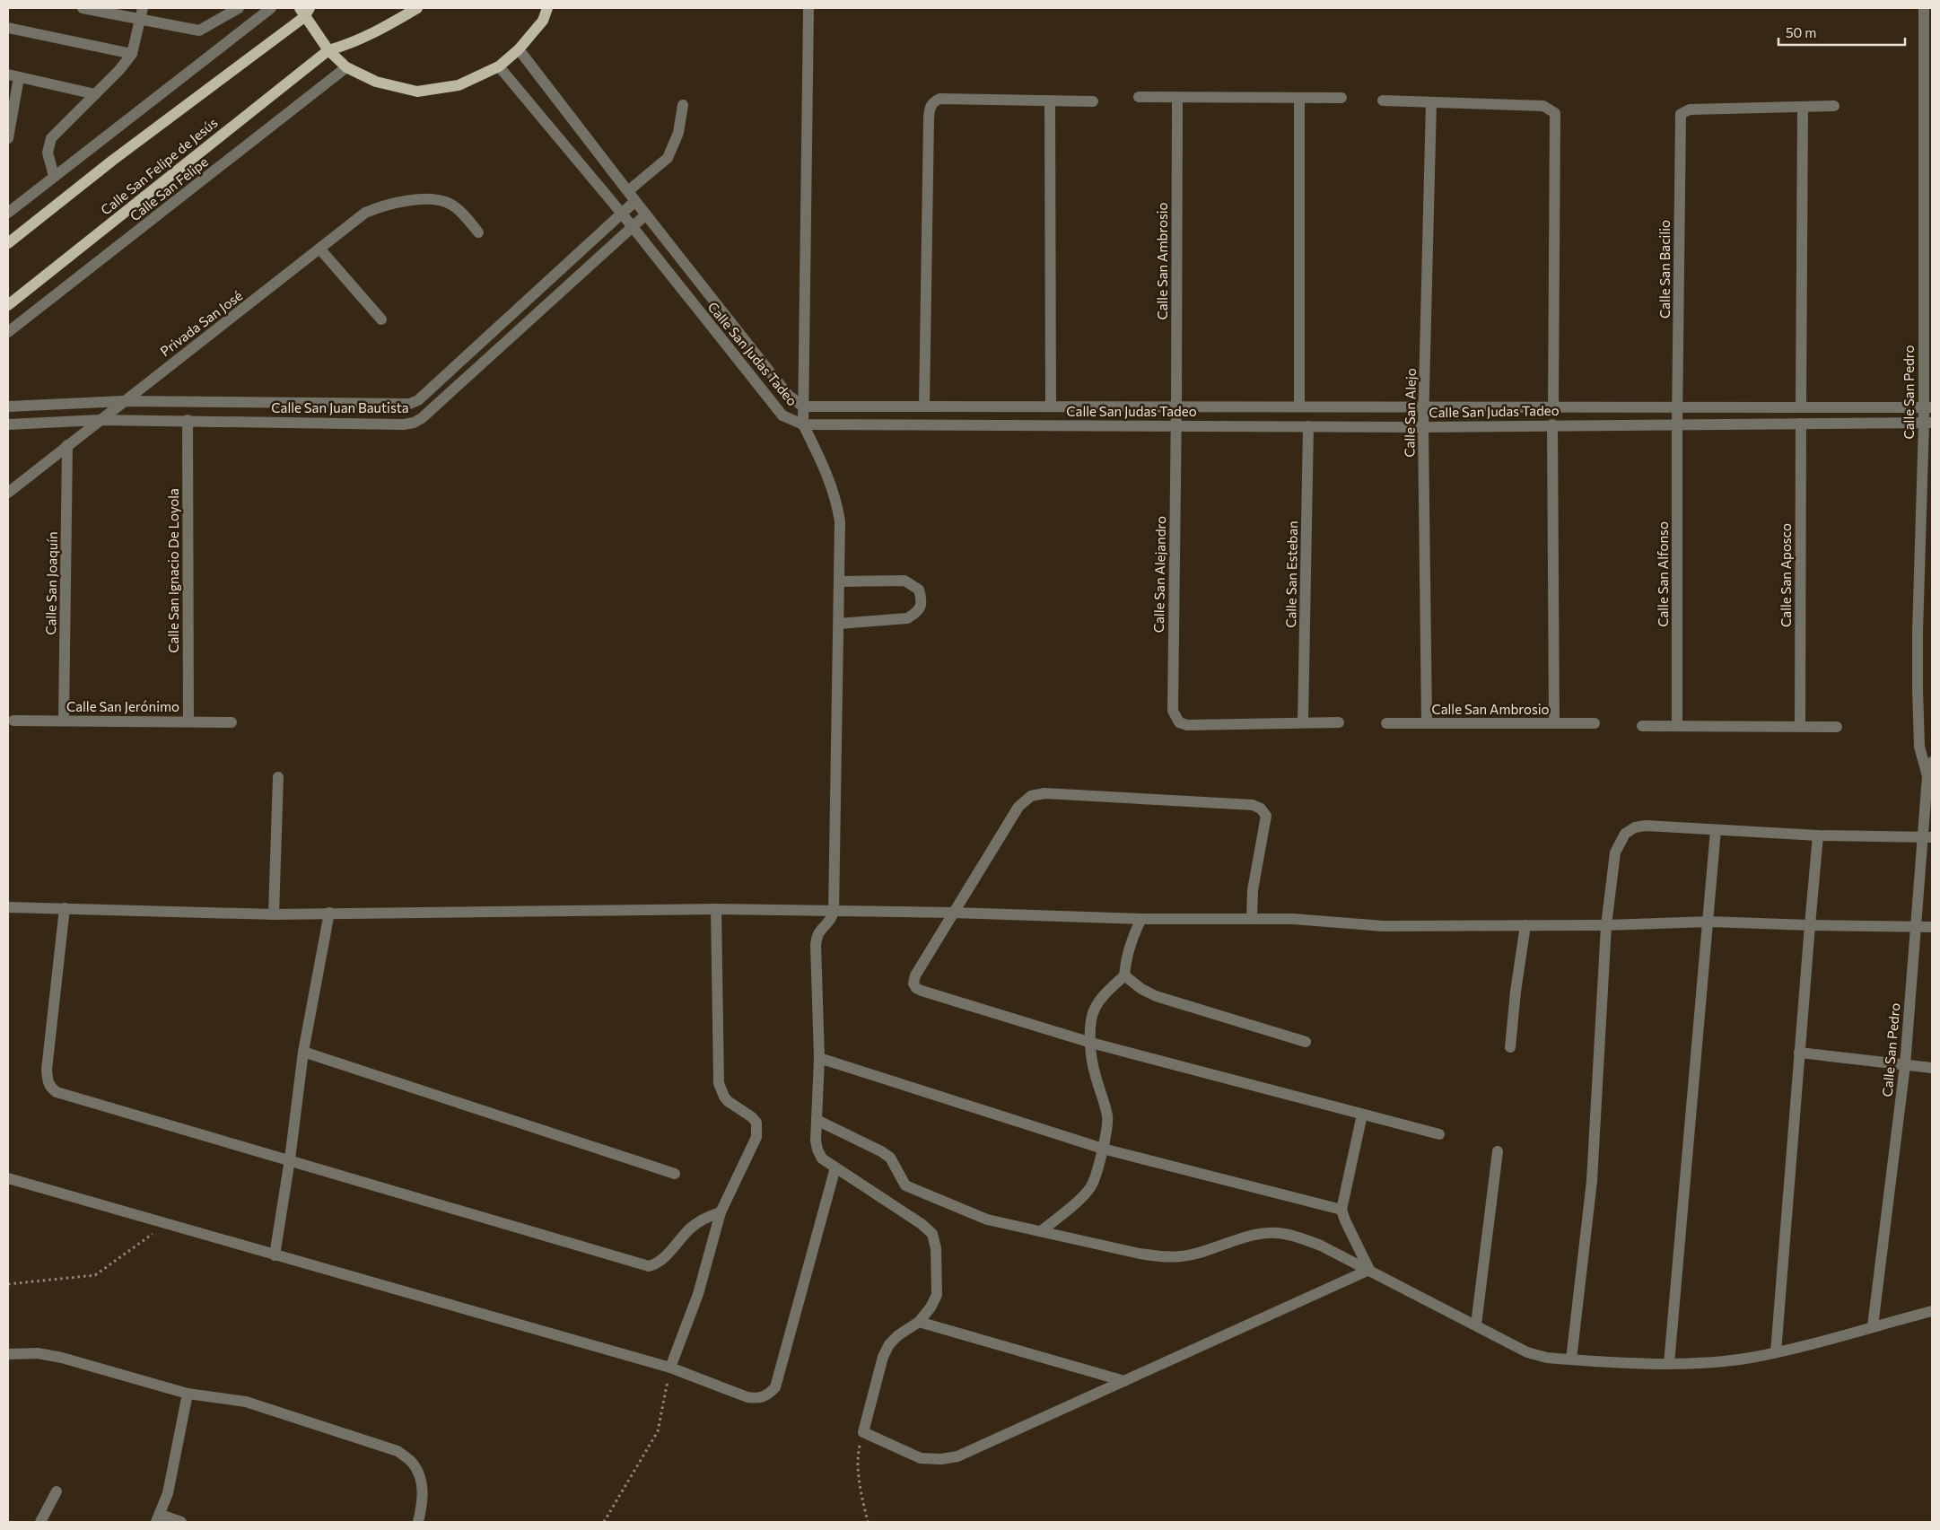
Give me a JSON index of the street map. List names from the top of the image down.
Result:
{
  "streets": {
    "main road": ["Calle San Felipe de Jesús"],
    "street": [
      "Calle San Felipe",
      "Calle San Ambrosio",
      "Calle San Bacilio",
      "Privada San José",
      "Calle San Judas Tadeo",
      "Calle San Pedro",
      "Calle San Juan Bautista",
      "Calle San Alejo",
      "Calle San Ignacio De Loyola",
      "Calle San Alejandro",
      "Calle San Esteban",
      "Calle San Alfonso",
      "Calle San Aposco",
      "Calle San Joaquín",
      "Calle San Jerónimo"
    ]
  },
  "crossings": [
    ["Calle San Ambrosio", "Calle San Judas Tadeo"],
    ["Calle San Ambrosio", "Calle San Alejo"],
    ["Calle San Ambrosio", "Calle San Alejandro"],
    ["Calle San Bacilio", "Calle San Judas Tadeo"],
    ["Calle San Bacilio", "Calle San Alfonso"],
    ["Privada San José", "Calle San Juan Bautista"],
    ["Privada San José", "Calle San Joaquín"],
    ["Calle San Judas Tadeo", "Calle San Pedro"],
    ["Calle San Judas Tadeo", "Calle San Juan Bautista"],
    ["Calle San Judas Tadeo", "Calle San Alejo"],
    ["Calle San Judas Tadeo", "Calle San Alejandro"],
    ["Calle San Judas Tadeo", "Calle San Esteban"],
    ["Calle San Judas Tadeo", "Calle San Alfonso"],
    ["Calle San Judas Tadeo", "Calle San Aposco"],
    ["Calle San Juan Bautista", "Calle San Ignacio De Loyola"],
    ["Calle San Ignacio De Loyola", "Calle San Jerónimo"],
    ["Calle San Alejandro", "Calle San Esteban"],
    ["Calle San Joaquín", "Calle San Jerónimo"]
  ],
  "scale_bar": "50 m"
}
